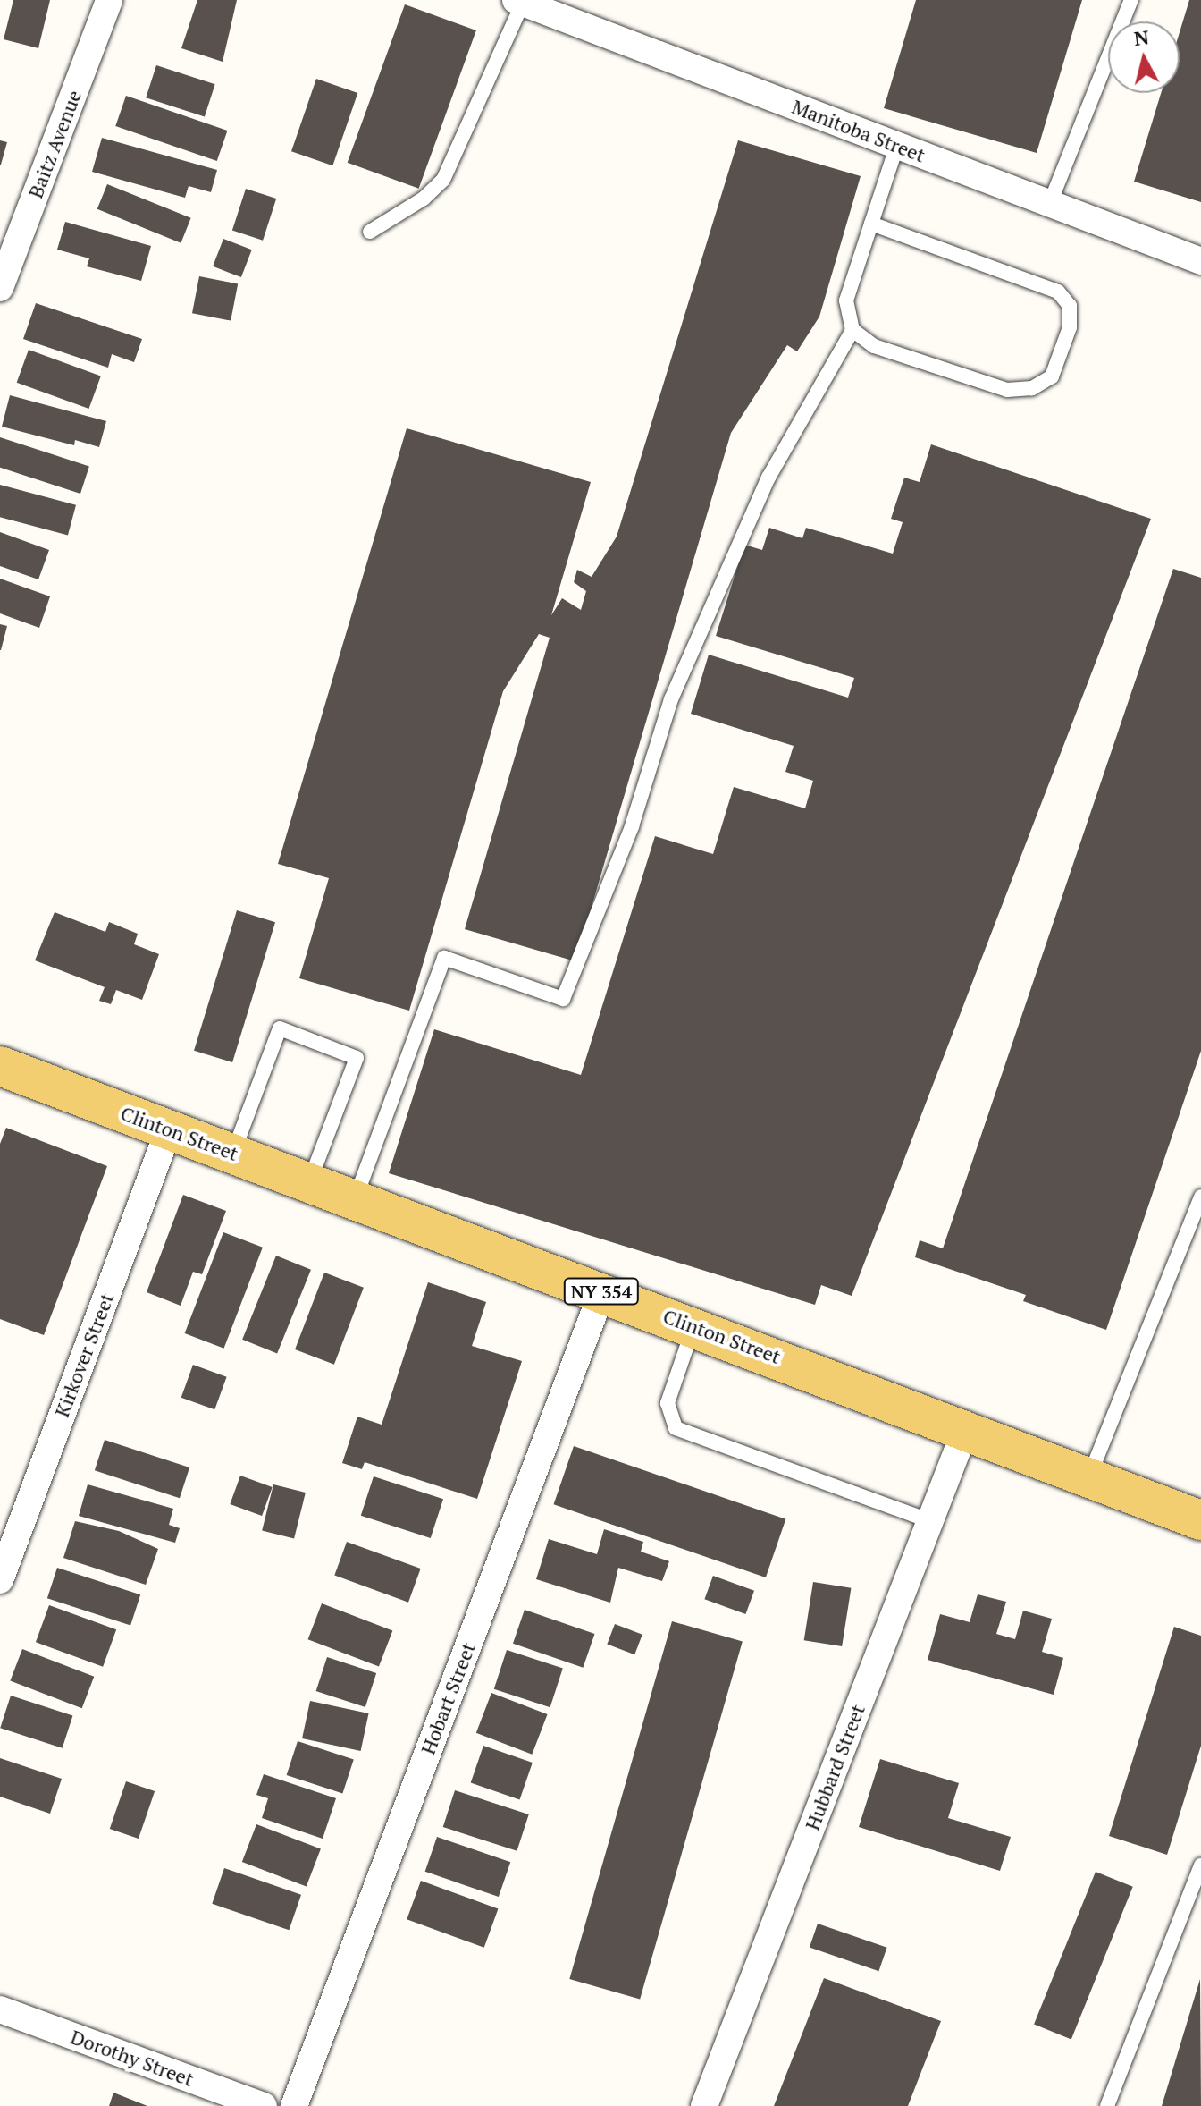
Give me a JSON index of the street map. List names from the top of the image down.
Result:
{
  "streets": {
    "main road": ["Clinton Street", "NY 354"],
    "street": [
      "Manitoba Street",
      "Baitz Avenue",
      "Kirkover Street",
      "Hobart Street",
      "Hubbard Street",
      "Dorothy Street"
    ]
  },
  "crossings": [
    ["Clinton Street", "Kirkover Street"],
    ["Clinton Street", "Hobart Street"],
    ["Clinton Street", "Hubbard Street"]
  ],
  "north": "top"
}
